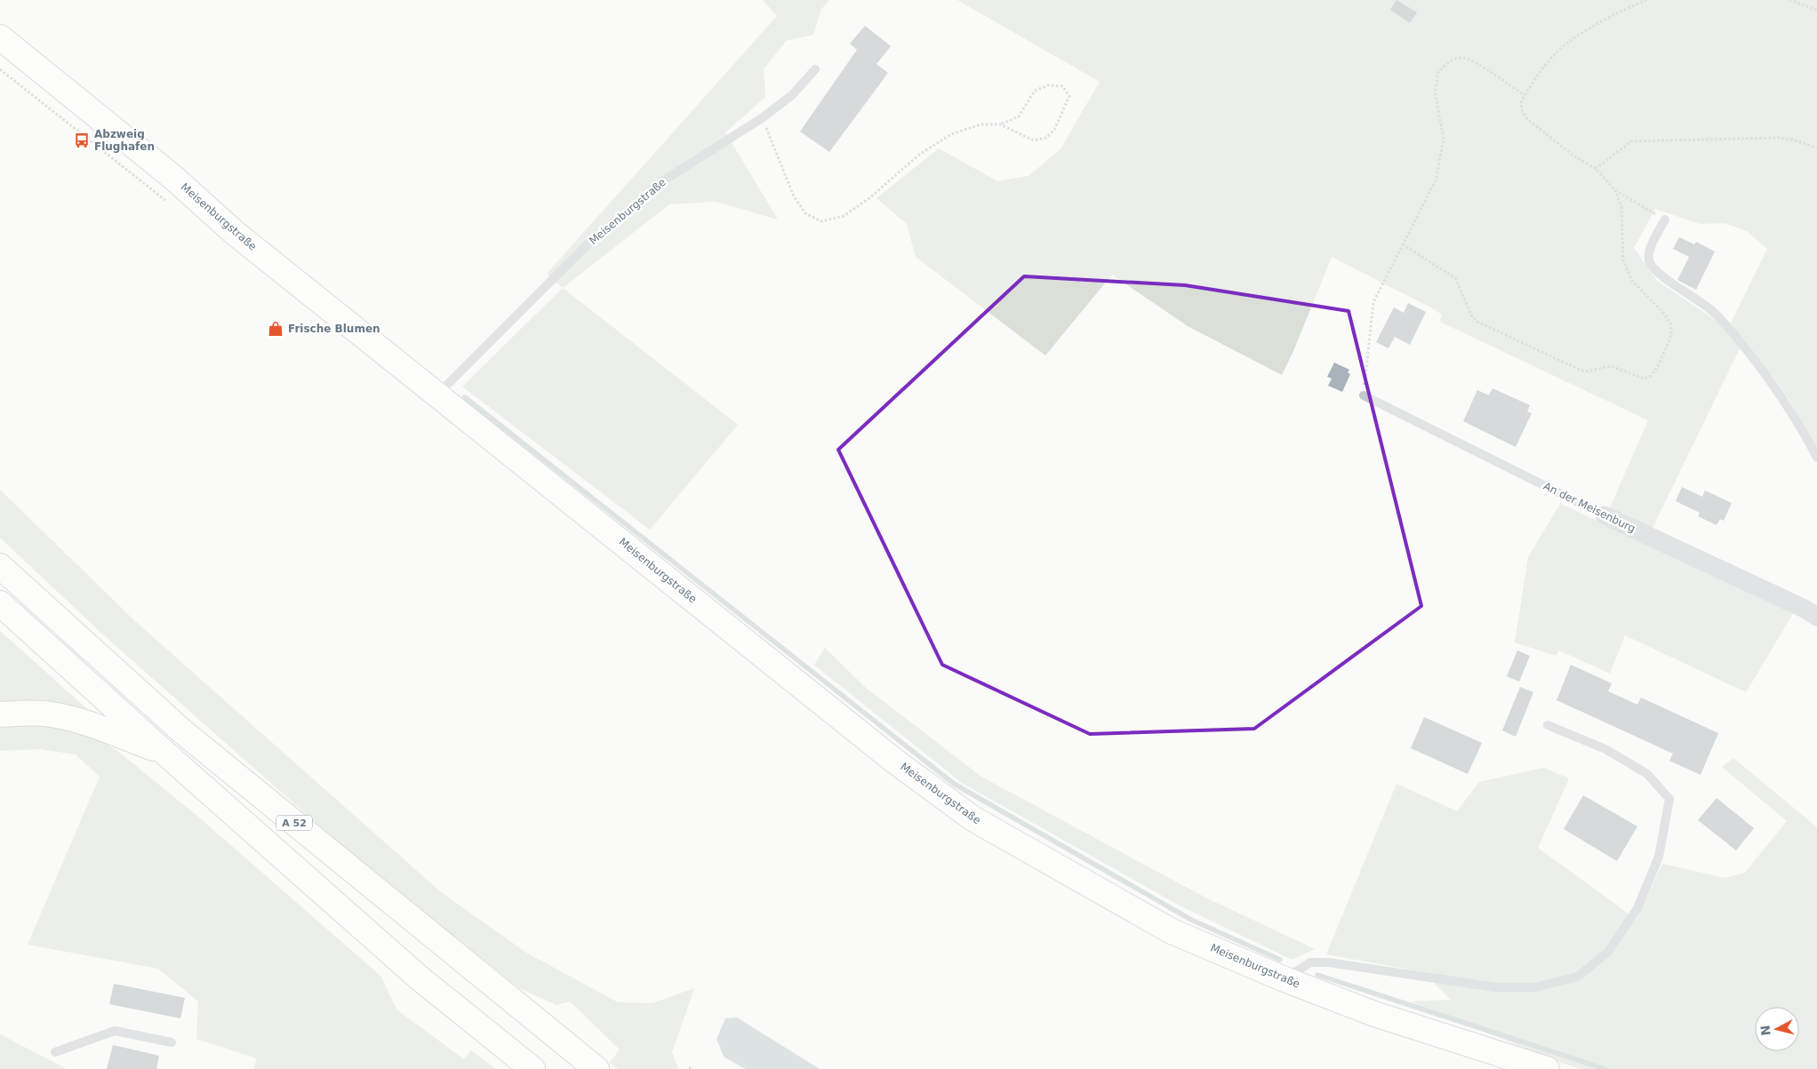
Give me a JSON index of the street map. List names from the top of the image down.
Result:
{
  "streets": {
    "main road": ["Meisenburgstraße", "A 52"],
    "street": ["An der Meisenburg"]
  },
  "places": {
    "bus stop": ["Abzweig Flughafen"],
    "shop": ["Frische Blumen"]
  },
  "north": "left"
}
